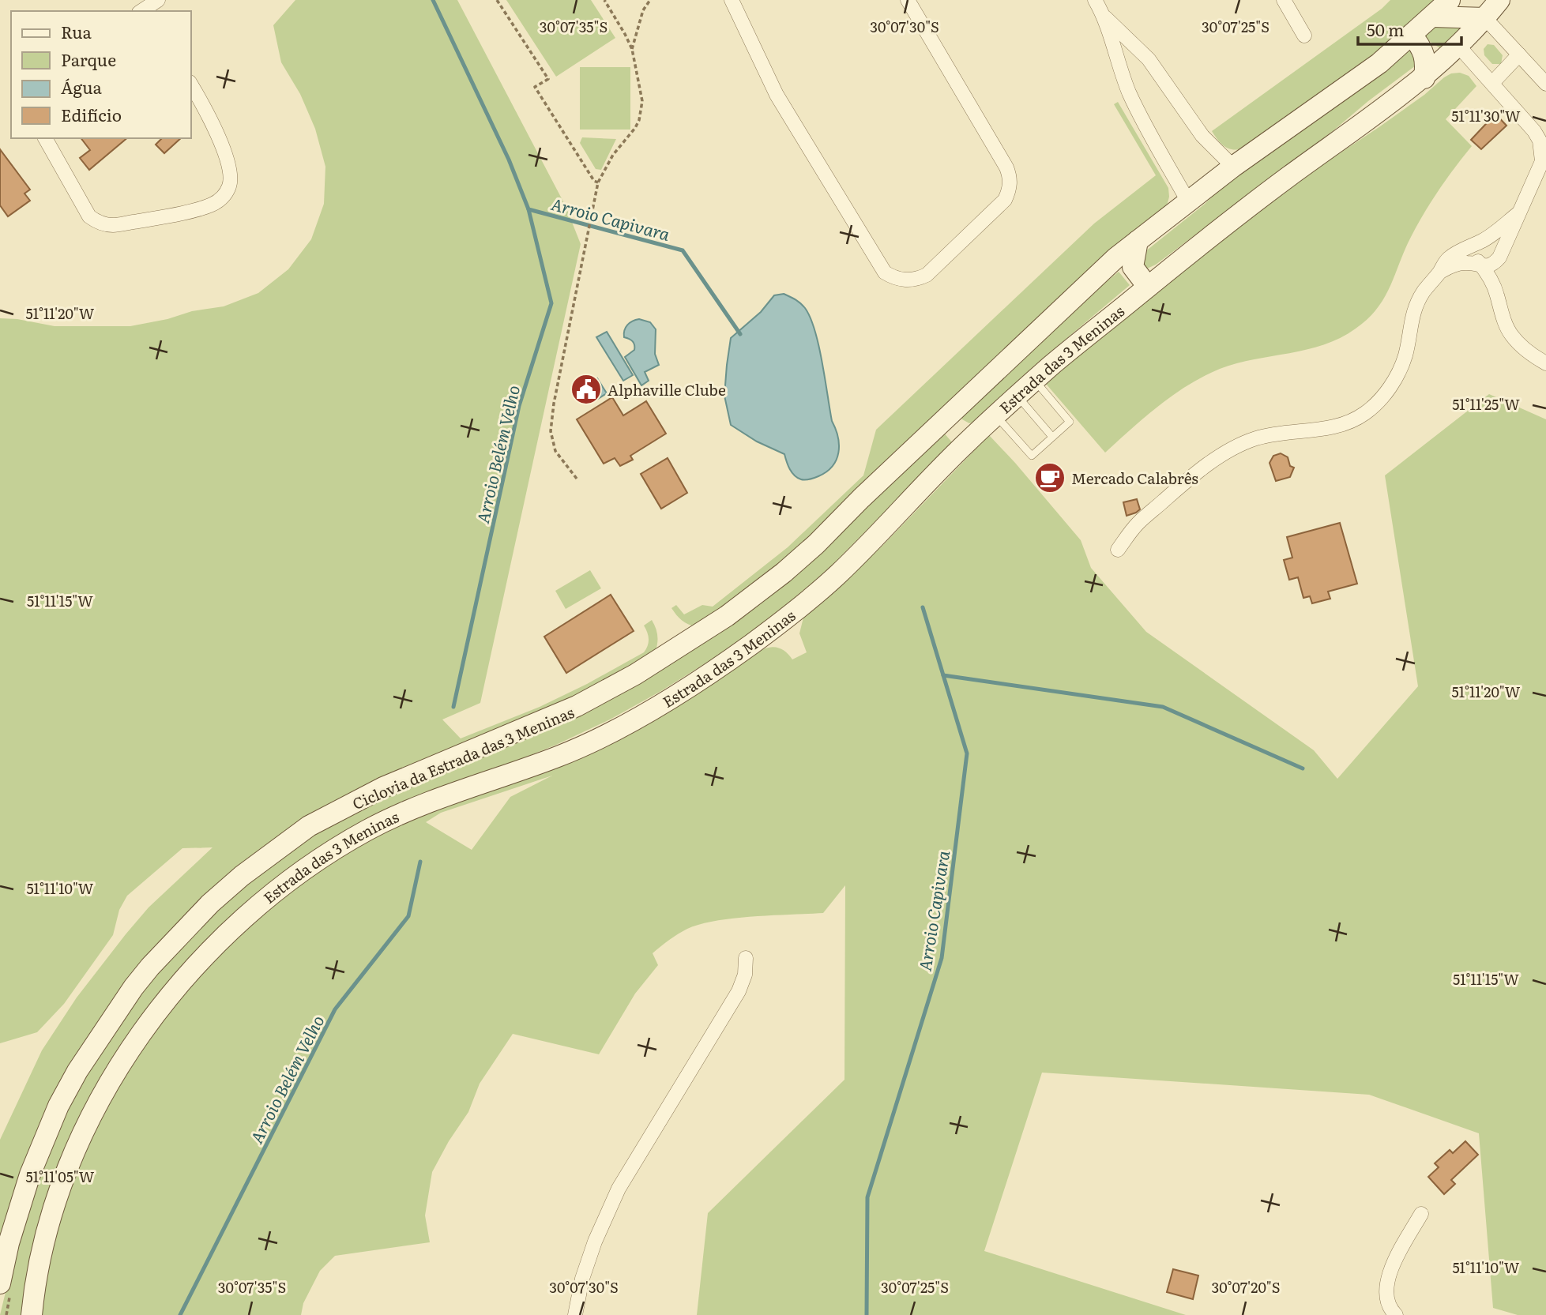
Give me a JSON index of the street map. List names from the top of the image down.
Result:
{
  "streets": {
    "main road": ["Estrada das 3 Meninas"]
  },
  "water": ["Arroio Capivara", "Arroio Belém Velho"],
  "places": {
    "public building": ["Alphaville Clube"],
    "cafe": ["Mercado Calabrês"]
  },
  "legend": [
    "Rua",
    "Parque",
    "Água",
    "Edifício"
  ],
  "scale_bar": "50 m",
  "coordinates": [
    "30°07'35\"S",
    "30°07'30\"S",
    "30°07'25\"S",
    "51°11'30\"W",
    "51°11'20\"W",
    "51°11'25\"W",
    "51°11'15\"W",
    "51°11'10\"W",
    "51°11'05\"W",
    "30°07'20\"S"
  ]
}
